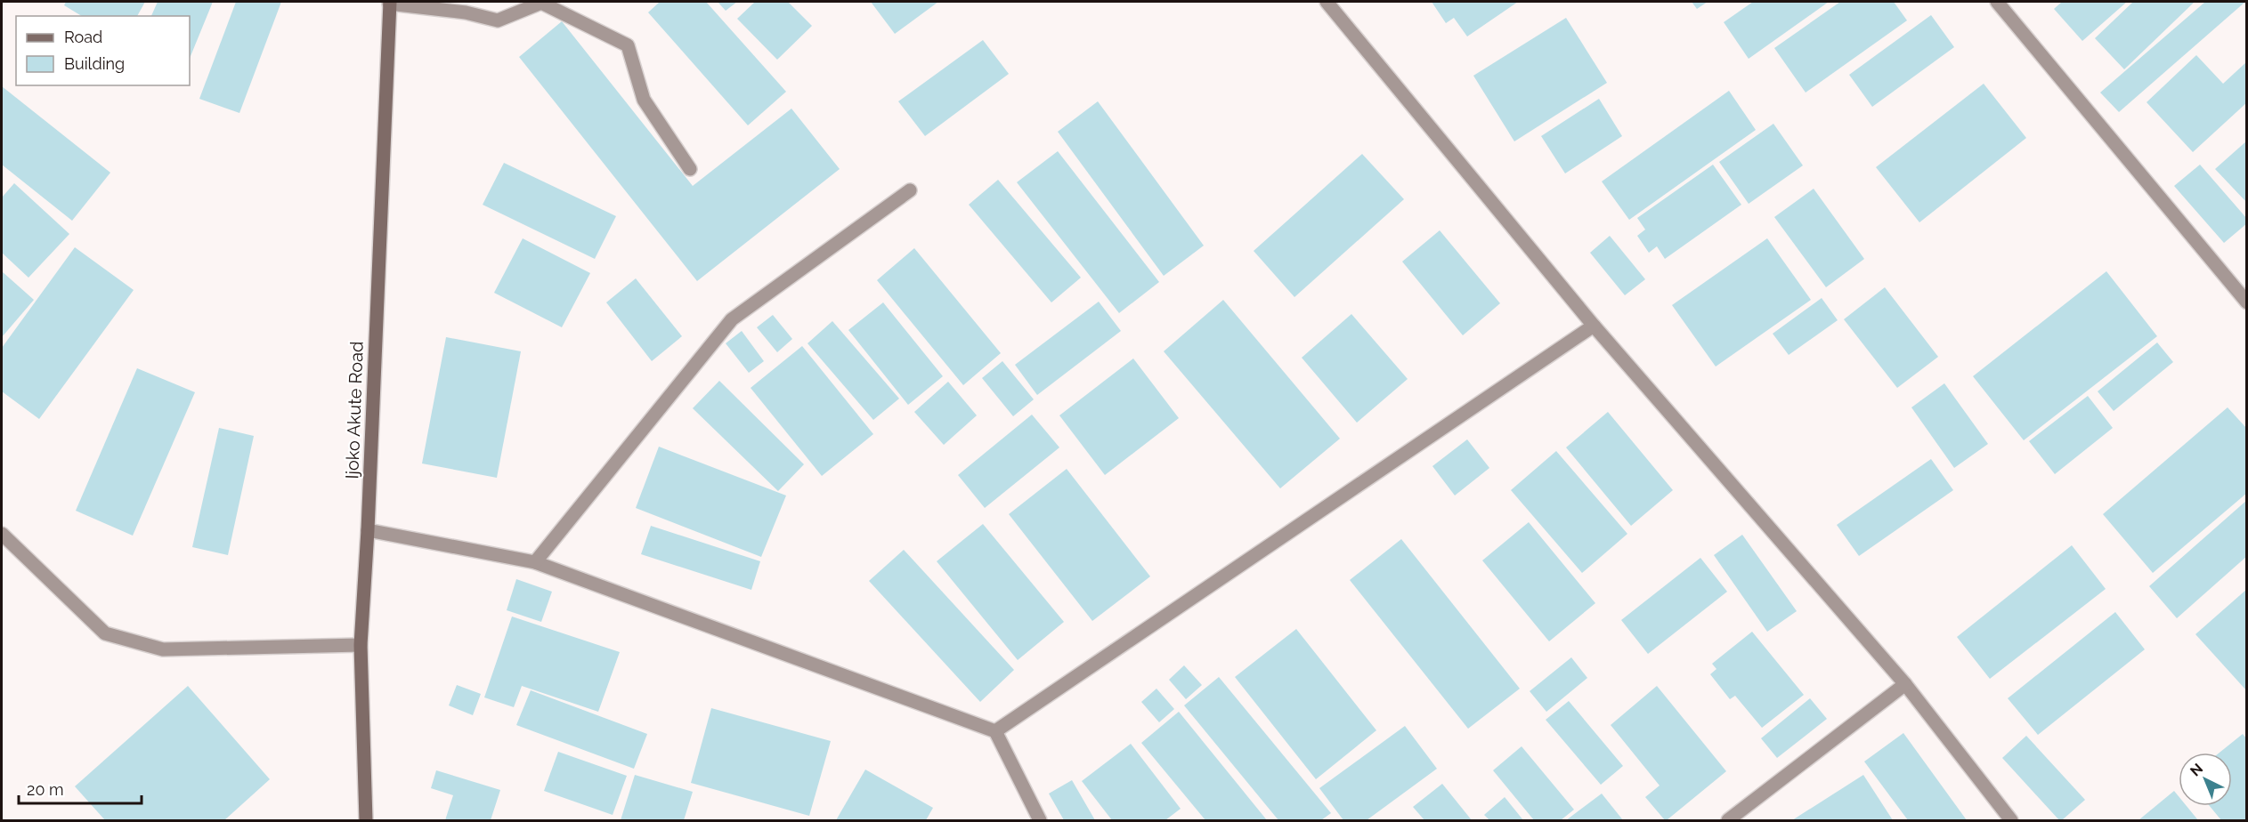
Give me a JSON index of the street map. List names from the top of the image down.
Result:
{
  "streets": {
    "main road": ["Ijoko Akute Road"]
  },
  "legend": ["Road", "Building"],
  "scale_bar": "20 m",
  "north": "top left"
}
